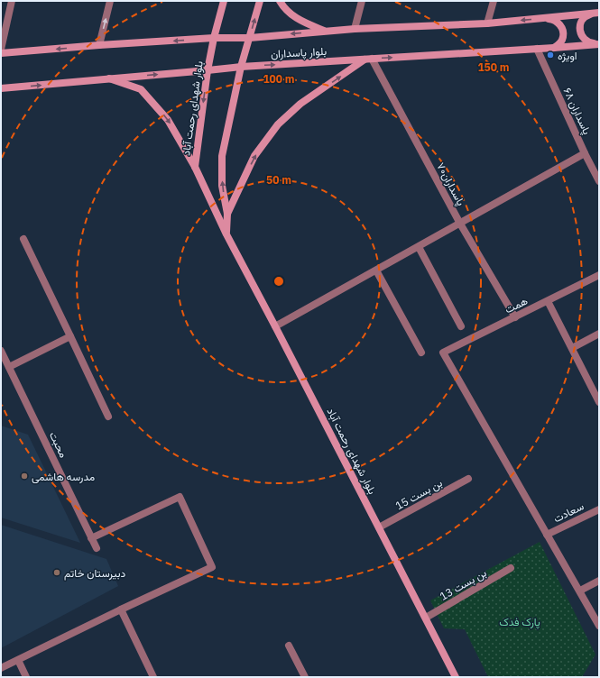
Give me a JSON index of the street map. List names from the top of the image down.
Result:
{
  "streets": {
    "main road": ["بلوار پاسداران", "بلوار شهدای رحمت آباد"],
    "street": [
      "پاسداران ۶۸",
      "پاسداران۷۰",
      "همت",
      "محبت",
      "بن بست 15",
      "سعادت",
      "بن بست 13"
    ]
  },
  "crossings": [
    ["بلوار پاسداران", "بلوار شهدای رحمت آباد"],
    ["بلوار پاسداران", "پاسداران ۶۸"],
    ["بلوار پاسداران", "پاسداران۷۰"],
    ["بلوار شهدای رحمت آباد", "بن بست 15"],
    ["بلوار شهدای رحمت آباد", "بن بست 13"],
    ["پاسداران۷۰", "همت"],
    ["همت", "سعادت"]
  ],
  "parks": ["پارک فدک"],
  "places": ["اویژه", "مدرسه هاشمی", "دبیرستان خاتم"],
  "rings": ["150 m", "100 m", "50 m"]
}
